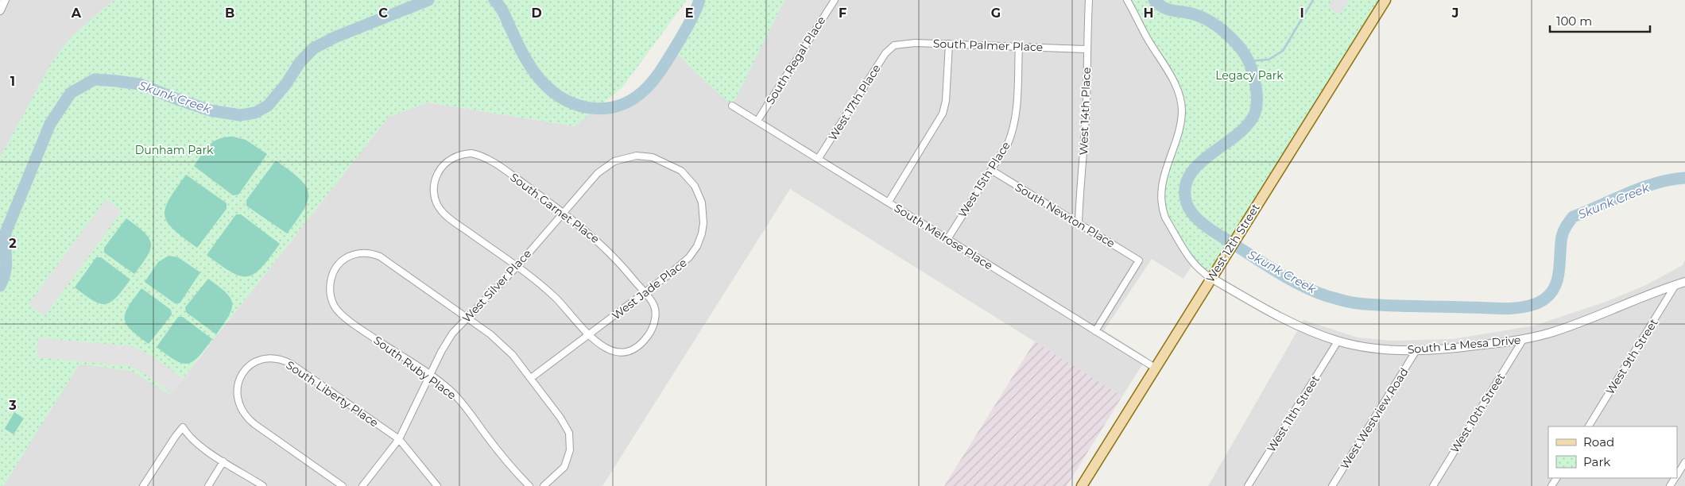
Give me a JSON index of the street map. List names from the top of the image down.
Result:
{
  "streets": {
    "main road": ["West 12th Street"],
    "street": [
      "South Palmer Place",
      "South Regal Place",
      "West 17th Place",
      "West 14th Place",
      "West 15th Place",
      "South Garnet Place",
      "South Newton Place",
      "South Melrose Place",
      "West Silver Place",
      "West Jade Place",
      "South La Mesa Drive",
      "West 9th Street",
      "South Ruby Place",
      "South Liberty Place",
      "West 10th Street",
      "West 11th Street",
      "West Westview Road"
    ]
  },
  "crossings": [
    ["South Palmer Place", "West 17th Place"],
    ["South Palmer Place", "West 14th Place"],
    ["South Palmer Place", "West 15th Place"],
    ["South Regal Place", "South Melrose Place"],
    ["West 17th Place", "South Melrose Place"],
    ["West 14th Place", "South Newton Place"],
    ["West 15th Place", "South Newton Place"],
    ["West 15th Place", "South Melrose Place"],
    ["South Garnet Place", "West Silver Place"],
    ["South Garnet Place", "West Jade Place"],
    ["South Newton Place", "South Melrose Place"],
    ["South Melrose Place", "West 12th Street"],
    ["West 12th Street", "South La Mesa Drive"],
    ["West Silver Place", "West Jade Place"],
    ["West Silver Place", "South Ruby Place"],
    ["West Silver Place", "South Liberty Place"],
    ["South La Mesa Drive", "West 9th Street"],
    ["South La Mesa Drive", "West 10th Street"],
    ["South La Mesa Drive", "West 11th Street"],
    ["South La Mesa Drive", "West Westview Road"]
  ],
  "water": ["Skunk Creek"],
  "parks": ["Legacy Park", "Dunham Park"],
  "legend": ["Road", "Park"],
  "scale_bar": "100 m",
  "grid": {
    "columns": [
      "A",
      "B",
      "C",
      "D",
      "E",
      "F",
      "G",
      "H",
      "I",
      "J"
    ],
    "rows": ["1", "2", "3"]
  }
}
